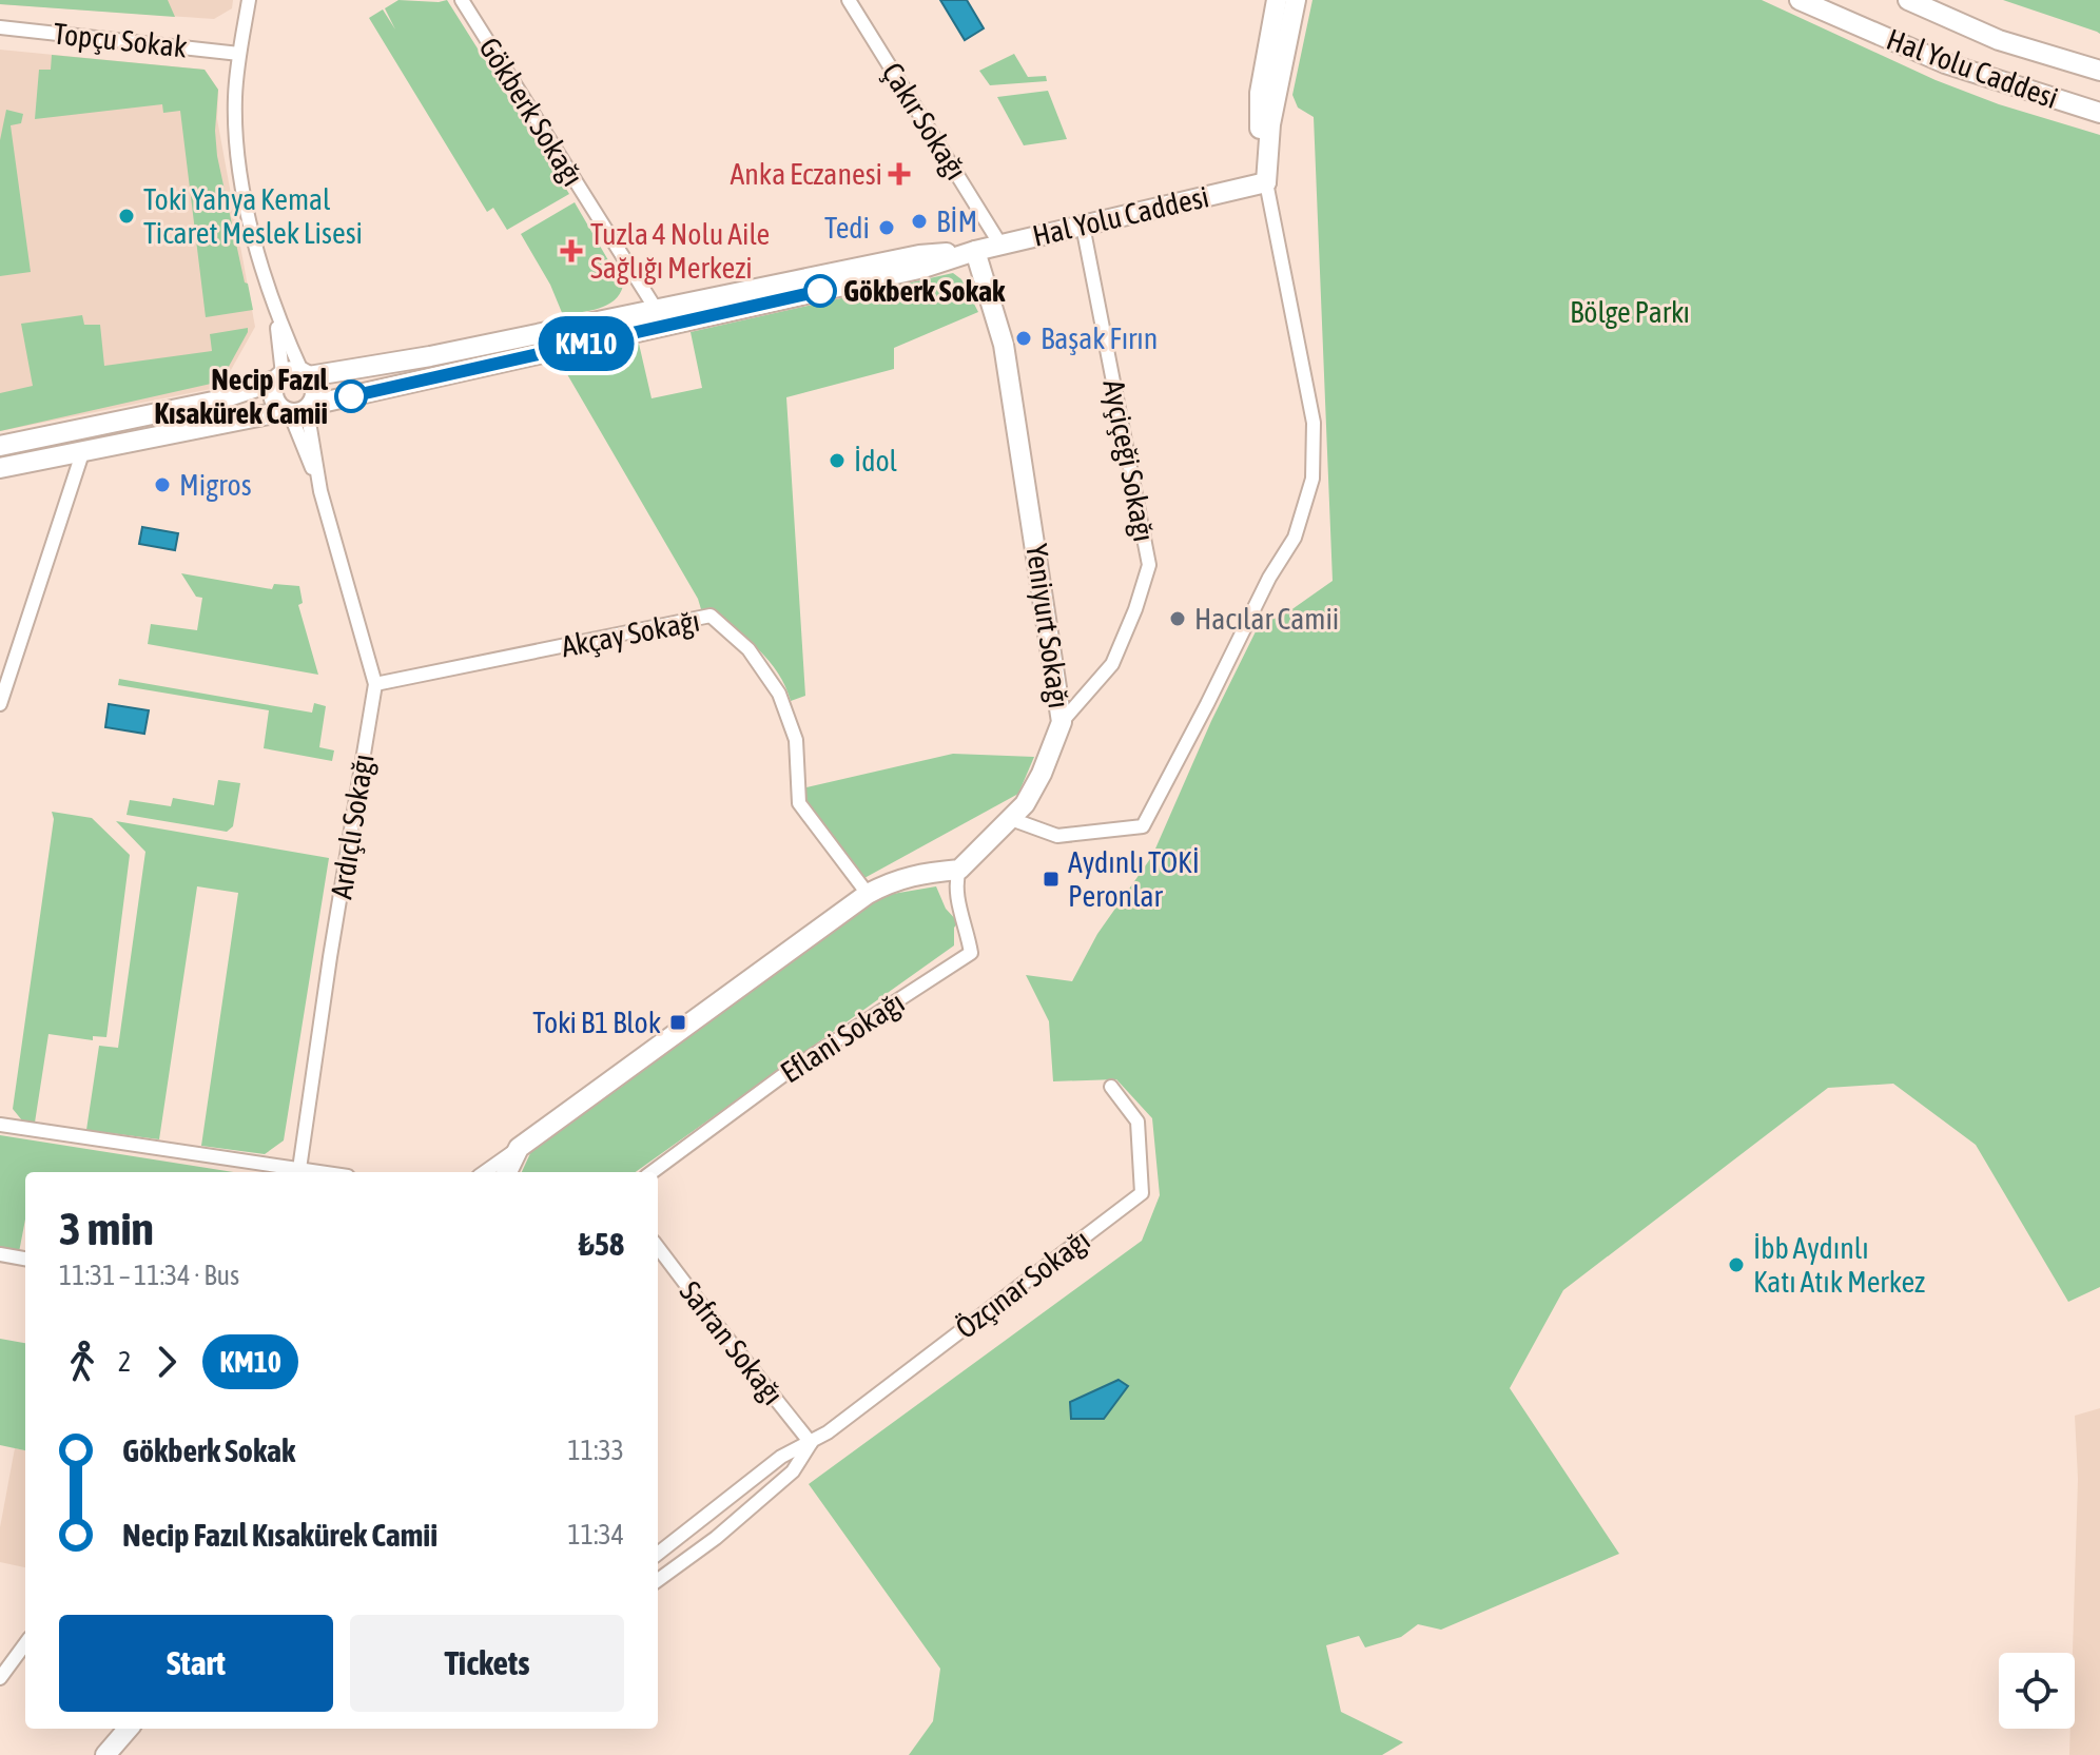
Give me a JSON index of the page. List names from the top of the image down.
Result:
{
  "streets": {
    "street": [
      "Topçu Sokak",
      "Hal Yolu Caddesi",
      "Gökberk Sokağı",
      "Çakır Sokağı",
      "Ayçiçeği Sokağı",
      "Yeniyurt Sokağı",
      "Akçay Sokağı",
      "Ardıçlı Sokağı",
      "Eflani Sokağı",
      "Özçınar Sokağı",
      "Safran Sokağı"
    ]
  },
  "crossings": [
    ["Hal Yolu Caddesi", "Gökberk Sokağı"],
    ["Hal Yolu Caddesi", "Çakır Sokağı"],
    ["Hal Yolu Caddesi", "Ayçiçeği Sokağı"],
    ["Hal Yolu Caddesi", "Yeniyurt Sokağı"],
    ["Hal Yolu Caddesi", "Ardıçlı Sokağı"],
    ["Ayçiçeği Sokağı", "Yeniyurt Sokağı"],
    ["Yeniyurt Sokağı", "Eflani Sokağı"],
    ["Akçay Sokağı", "Ardıçlı Sokağı"],
    ["Özçınar Sokağı", "Safran Sokağı"]
  ],
  "parks": ["Bölge Parkı"],
  "places": {
    "health": ["Anka Eczanesi", "Tuzla 4 Nolu Aile Sağlığı Merkezi"],
    "other": [
      "Toki Yahya Kemal Ticaret Meslek Lisesi",
      "BİM",
      "Tedi",
      "Gökberk Sokak",
      "Başak Fırın",
      "Necip Fazıl Kısakürek Camii",
      "İdol",
      "Migros",
      "Hacılar Camii",
      "İbb Aydınlı Katı Atık Merkez"
    ],
    "transit": ["Aydınlı TOKİ Peronlar", "Toki B1 Blok"]
  },
  "lines": ["bus line KM10"],
  "page": {
    "on_map": "KM10",
    "heading": ["3 min", "11:31 – 11:34 · Bus", "₺58"],
    "legs": ["2", "KM10"],
    "list": [
      {
        "name": "Gökberk Sokak",
        "value": "11:33"
      },
      {
        "name": "Necip Fazıl Kısakürek Camii",
        "value": "11:34"
      }
    ],
    "buttons": ["Start", "Tickets"]
  }
}
